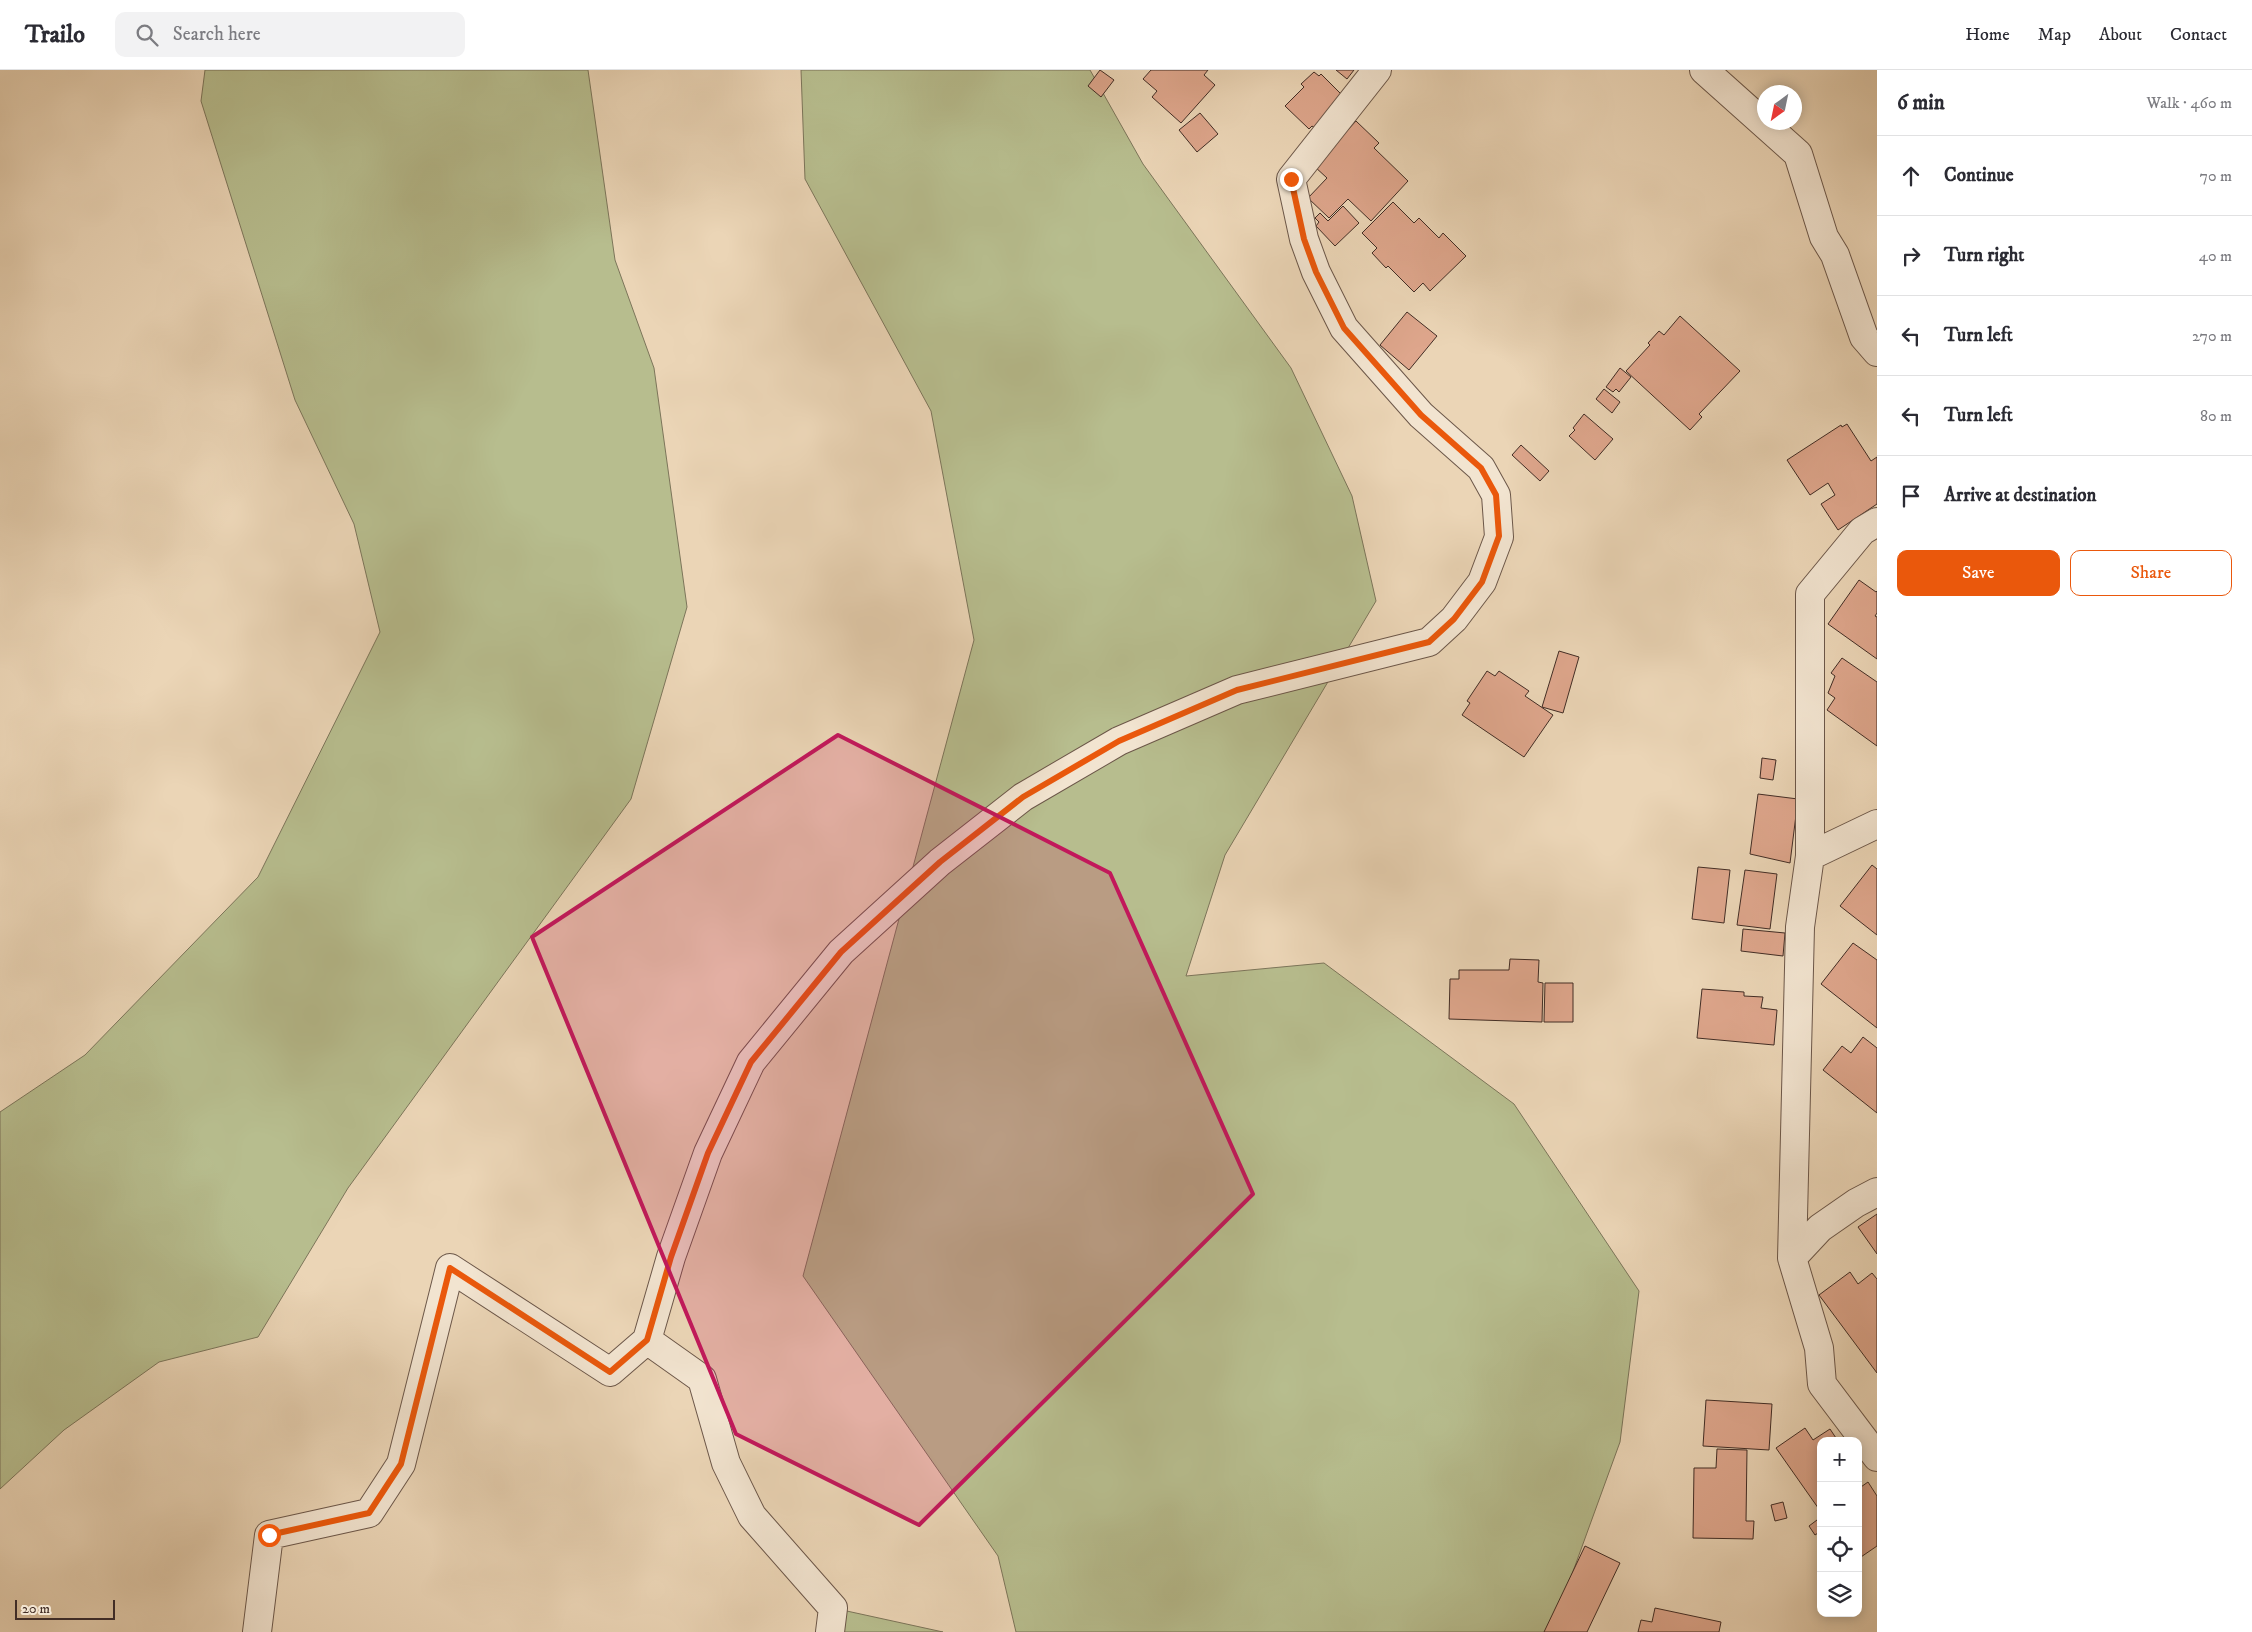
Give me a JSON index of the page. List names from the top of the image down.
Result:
{
  "scale_bar": "20 m",
  "north": "bottom left",
  "page": {
    "header": "Trailo",
    "search": "Search here",
    "nav": [
      "Home",
      "Map",
      "About",
      "Contact"
    ],
    "heading": ["6 min", "Walk · 460 m"],
    "list": [
      ["Continue", "70 m"],
      ["Turn right", "40 m"],
      ["Turn left", "270 m"],
      ["Turn left", "80 m"],
      "Arrive at destination"
    ],
    "buttons": ["Save", "Share"],
    "map_buttons": ["+", "−"],
    "scale": "20 m"
  }
}
